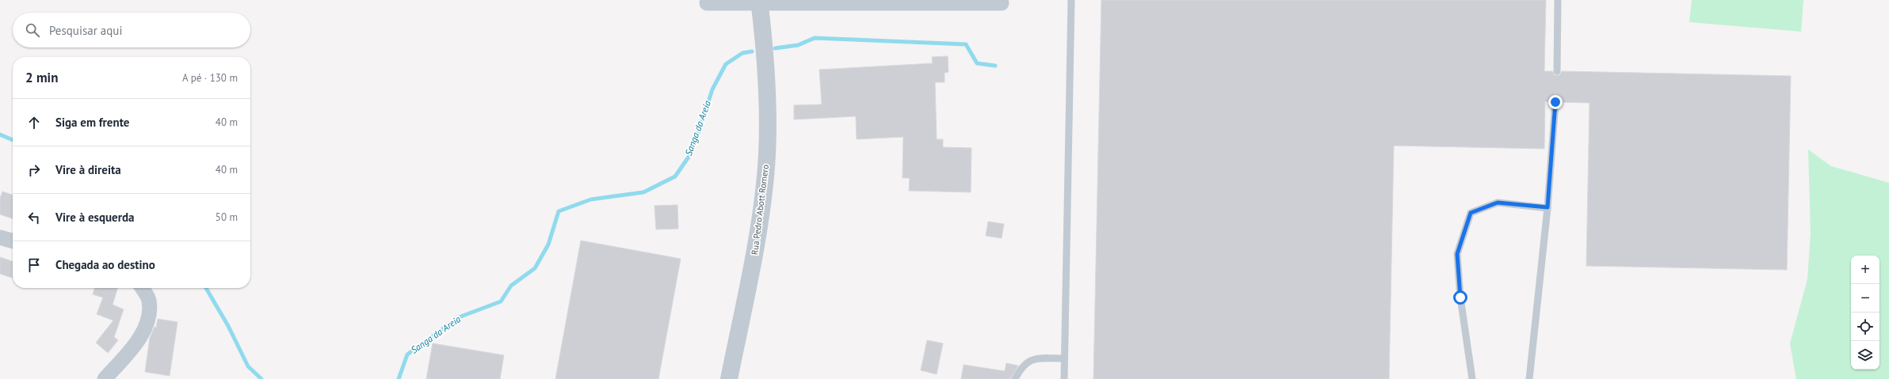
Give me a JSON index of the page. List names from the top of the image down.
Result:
{
  "streets": {
    "street": ["Rua Pedro Abott Romero"]
  },
  "water": ["Sanga da Areia"],
  "page": {
    "search": "Pesquisar aqui",
    "heading": ["2 min", "A pé · 130 m"],
    "list": [
      ["Siga em frente", "40 m"],
      ["Vire à direita", "40 m"],
      ["Vire à esquerda", "50 m"],
      "Chegada ao destino"
    ],
    "map_buttons": ["+", "−"]
  }
}
